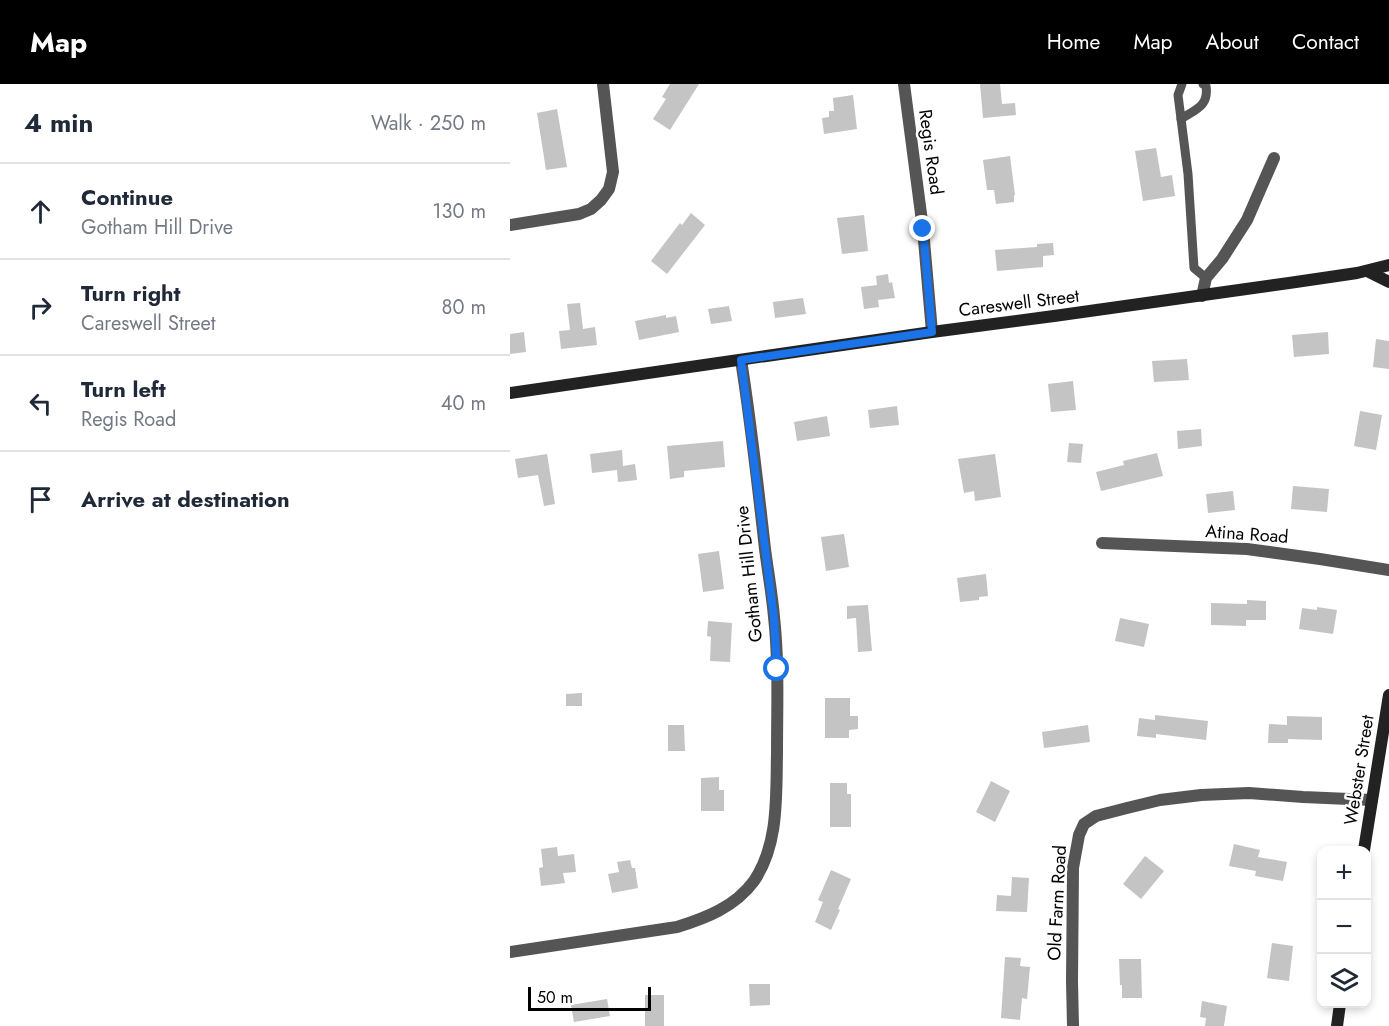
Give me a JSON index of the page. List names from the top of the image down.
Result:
{
  "streets": {
    "main road": ["Careswell Street", "Webster Street"],
    "street": [
      "Regis Road",
      "Atina Road",
      "Gotham Hill Drive",
      "Old Farm Road"
    ]
  },
  "crossings": [
    ["Regis Road", "Careswell Street"],
    ["Careswell Street", "Gotham Hill Drive"],
    ["Webster Street", "Old Farm Road"]
  ],
  "scale_bar": "50 m",
  "page": {
    "header": "Map",
    "nav": [
      "Home",
      "Map",
      "About",
      "Contact"
    ],
    "heading": ["4 min", "Walk · 250 m"],
    "list": [
      ["Continue", "Gotham Hill Drive", "130 m"],
      ["Turn right", "Careswell Street", "80 m"],
      ["Turn left", "Regis Road", "40 m"],
      "Arrive at destination"
    ],
    "map_buttons": ["+", "−"],
    "scale": "50 m"
  }
}
